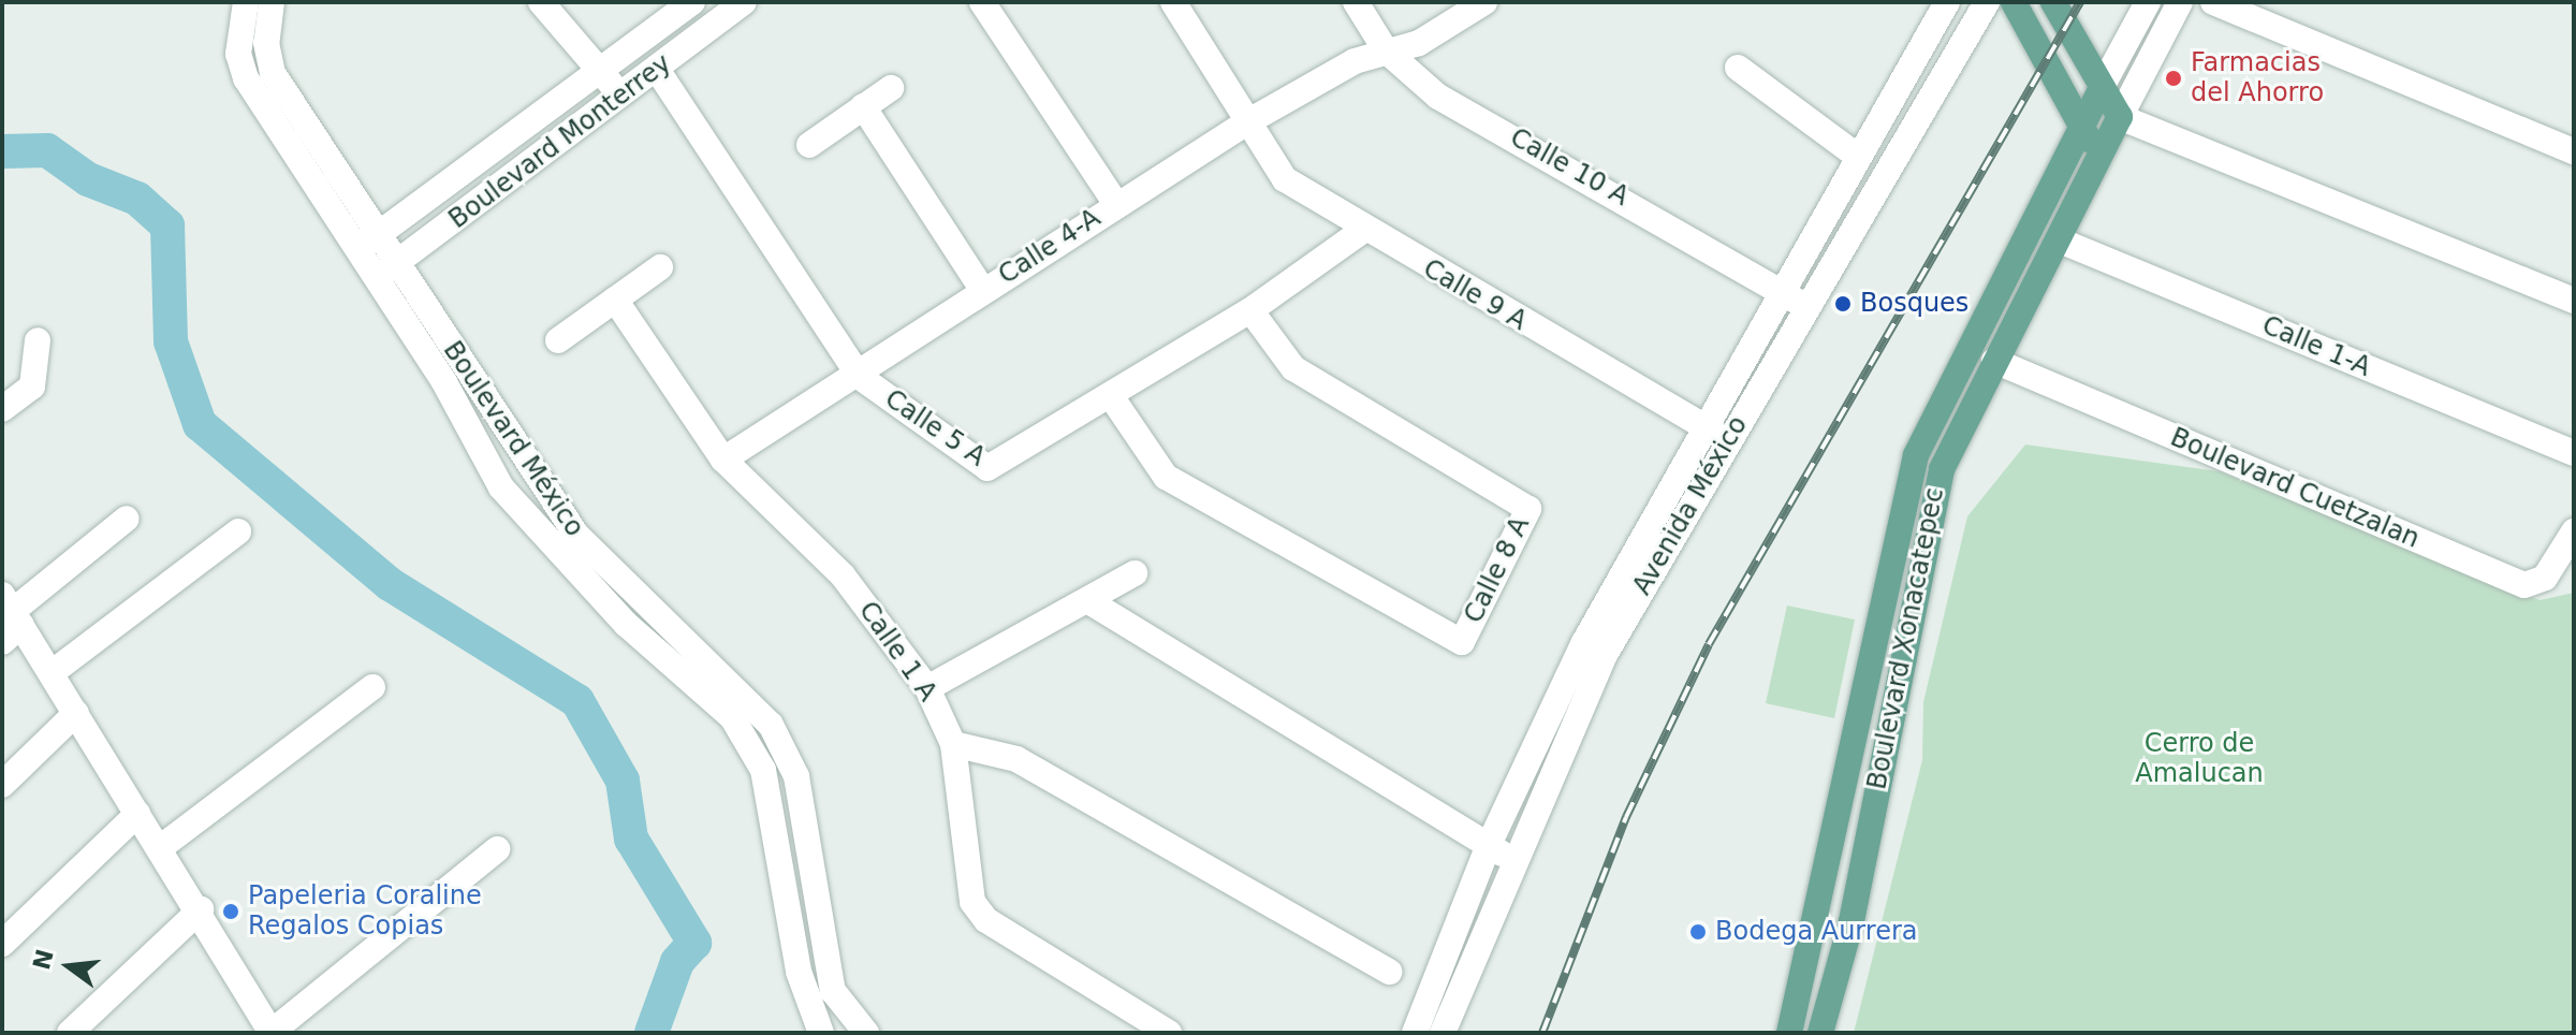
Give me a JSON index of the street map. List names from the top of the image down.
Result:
{
  "streets": {
    "main road": ["Boulevard Xonacatepec"],
    "street": [
      "Boulevard Monterrey",
      "Calle 10 A",
      "Calle 4-A",
      "Calle 9 A",
      "Calle 1-A",
      "Calle 5 A",
      "Boulevard México",
      "Boulevard Cuetzalan",
      "Avenida México",
      "Calle 8 A",
      "Calle 1 A"
    ]
  },
  "crossings": [
    ["Boulevard Monterrey", "Calle 5 A"],
    ["Boulevard Monterrey", "Boulevard México"],
    ["Calle 10 A", "Calle 4-A"],
    ["Calle 10 A", "Avenida México"],
    ["Calle 4-A", "Calle 9 A"],
    ["Calle 4-A", "Calle 5 A"],
    ["Calle 4-A", "Calle 1 A"],
    ["Calle 9 A", "Calle 5 A"],
    ["Calle 9 A", "Avenida México"],
    ["Calle 1-A", "Boulevard Xonacatepec"],
    ["Calle 5 A", "Calle 8 A"],
    ["Boulevard Cuetzalan", "Boulevard Xonacatepec"]
  ],
  "parks": ["Cerro de Amalucan"],
  "places": [
    "Farmacias del Ahorro",
    "Bosques",
    "Papeleria Coraline Regalos Copias",
    "Bodega Aurrera"
  ],
  "north": "left"
}
